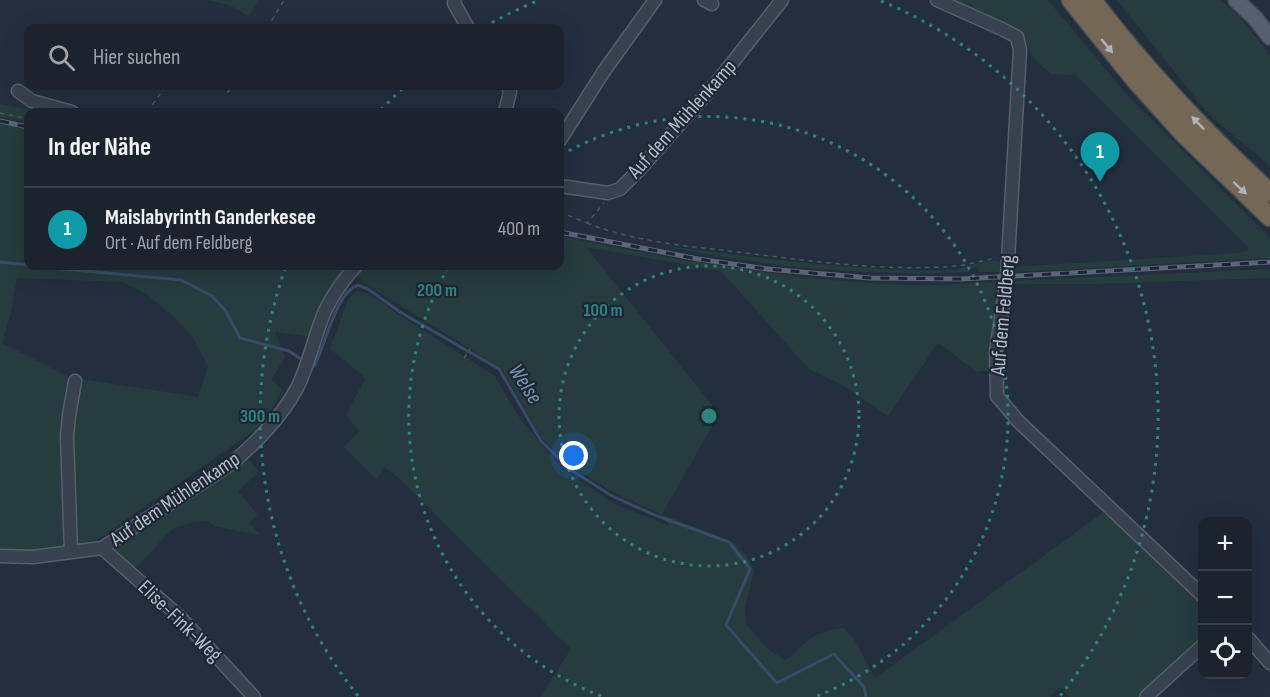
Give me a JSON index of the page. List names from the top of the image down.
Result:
{
  "streets": {
    "street": ["Auf dem Mühlenkamp", "Auf dem Feldberg", "Elise-Fink-Weg"]
  },
  "crossings": [
    ["Auf dem Mühlenkamp", "Elise-Fink-Weg"]
  ],
  "water": ["Welse"],
  "page": {
    "search": "Hier suchen",
    "heading": "In der Nähe",
    "pins": "1",
    "list": [
      {
        "mark": "1",
        "name": "Maislabyrinth Ganderkesee",
        "note": "Ort · Auf dem Feldberg",
        "value": "400 m"
      }
    ],
    "map_buttons": ["+", "−"]
  },
  "rings": ["200 m", "100 m", "300 m"]
}
